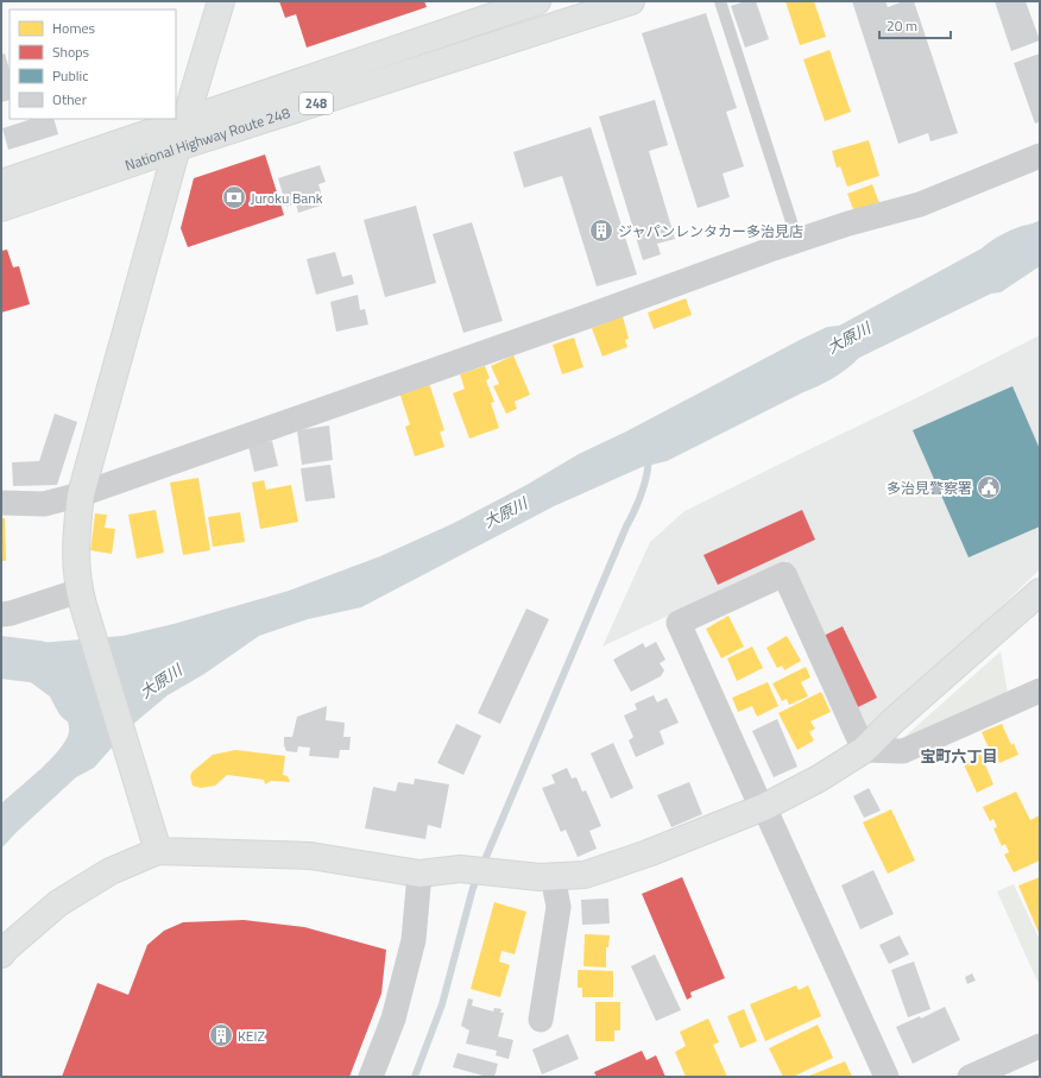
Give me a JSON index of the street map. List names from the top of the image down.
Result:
{
  "streets": {
    "main road": ["248", "National Highway Route 248"]
  },
  "districts": ["宝町六丁目"],
  "water": ["大原川"],
  "places": {
    "bank": ["Juroku Bank"],
    "building": ["ジャパンレンタカー多治見店", "KEIZ"],
    "public building": ["多治見警察署"]
  },
  "legend": [
    "Homes",
    "Shops",
    "Public",
    "Other"
  ],
  "scale_bar": "20 m"
}
